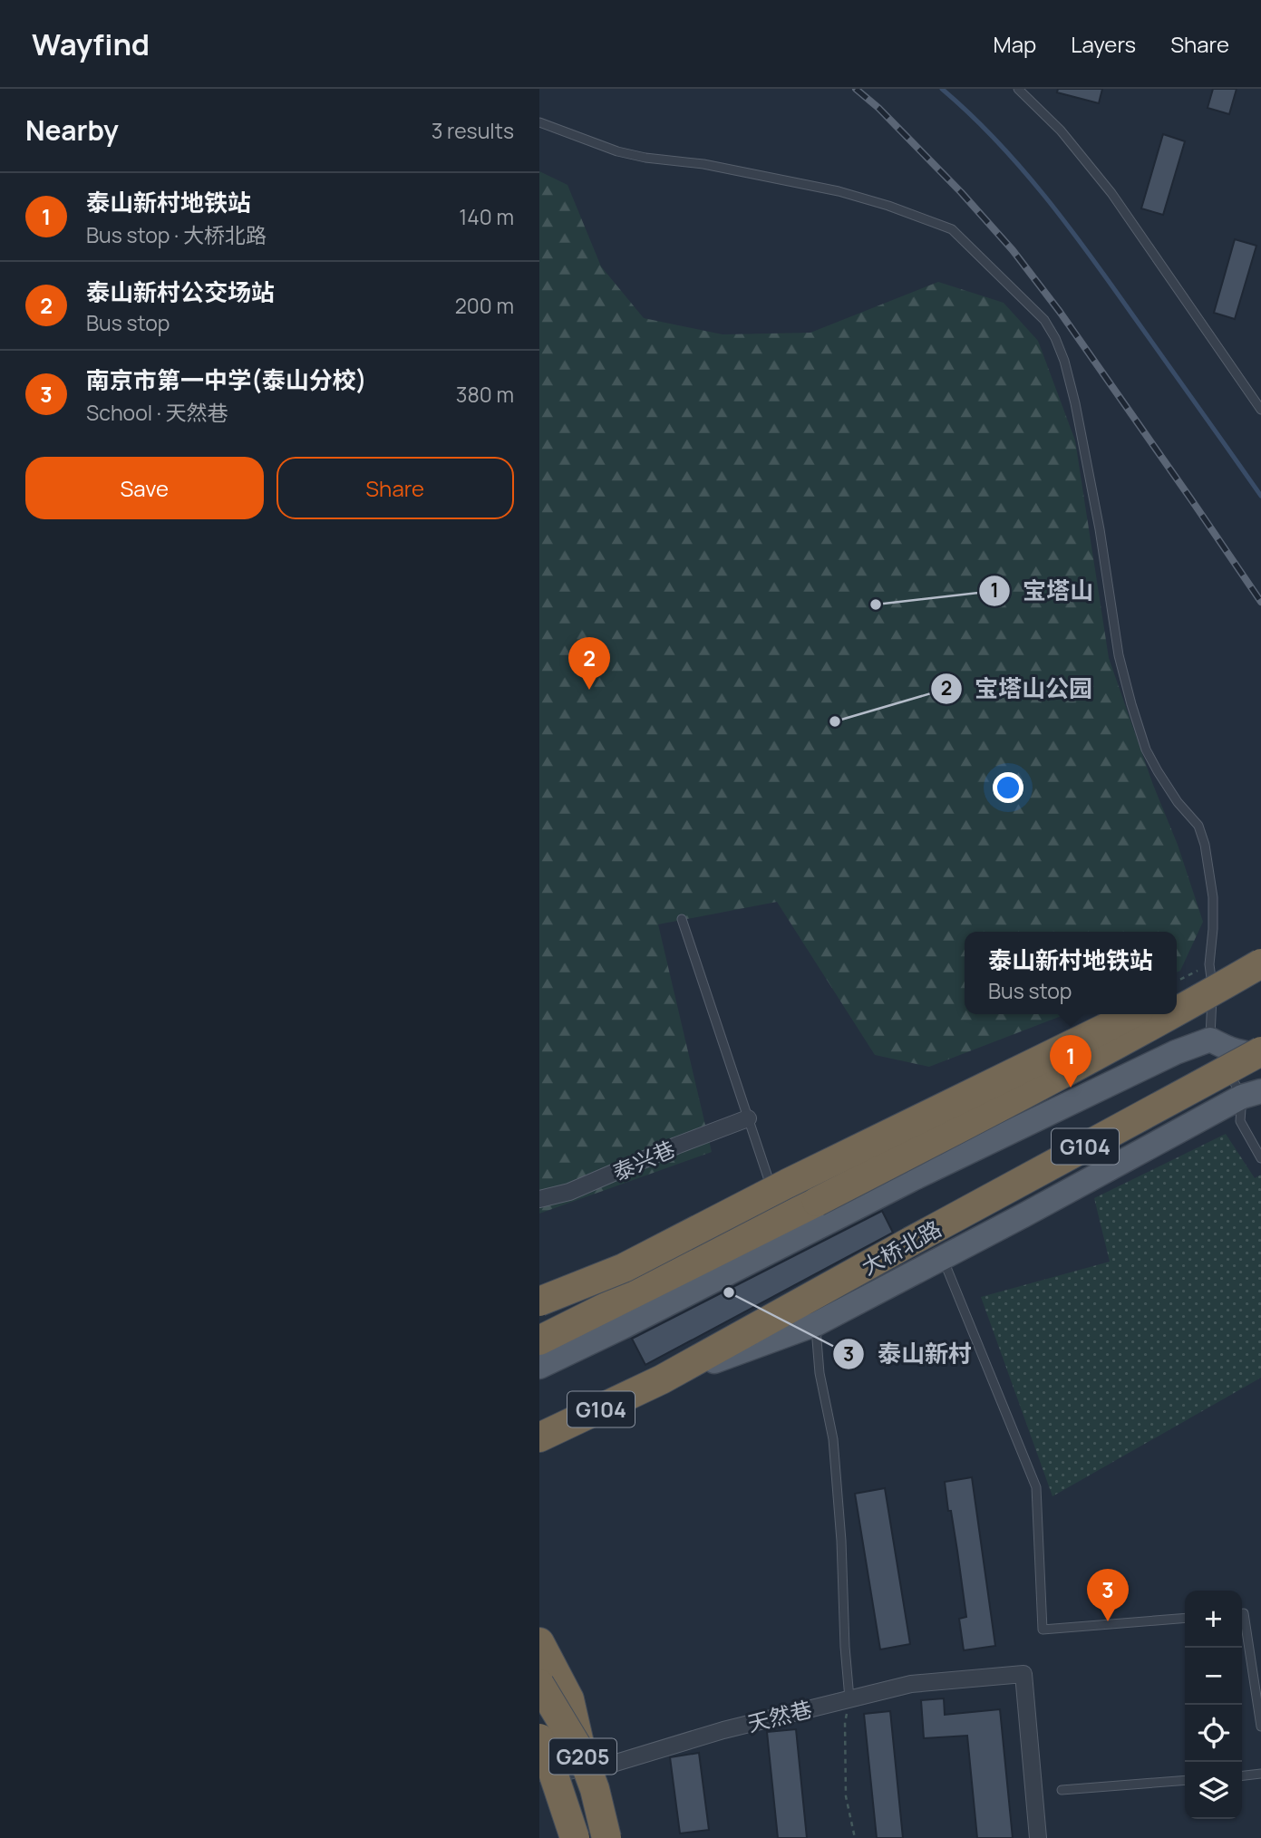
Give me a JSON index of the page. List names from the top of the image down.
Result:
{
  "streets": {
    "highway": ["G104", "大桥北路", "G205"],
    "street": ["泰兴巷", "天然巷"]
  },
  "places": ["宝塔山", "宝塔山公园", "泰山新村"],
  "page": {
    "header": "Wayfind",
    "nav": ["Map", "Layers", "Share"],
    "heading": ["Nearby", "3 results"],
    "list": [
      {
        "mark": "1",
        "name": "泰山新村地铁站",
        "note": "Bus stop · 大桥北路",
        "value": "140 m"
      },
      {
        "mark": "2",
        "name": "泰山新村公交场站",
        "note": "Bus stop",
        "value": "200 m"
      },
      {
        "mark": "3",
        "name": "南京市第一中学(泰山分校)",
        "note": "School · 天然巷",
        "value": "380 m"
      }
    ],
    "buttons": ["Save", "Share"],
    "pins": ["2", "1", "3"],
    "popup": ["泰山新村地铁站", "Bus stop"],
    "map_buttons": ["+", "−"]
  }
}
